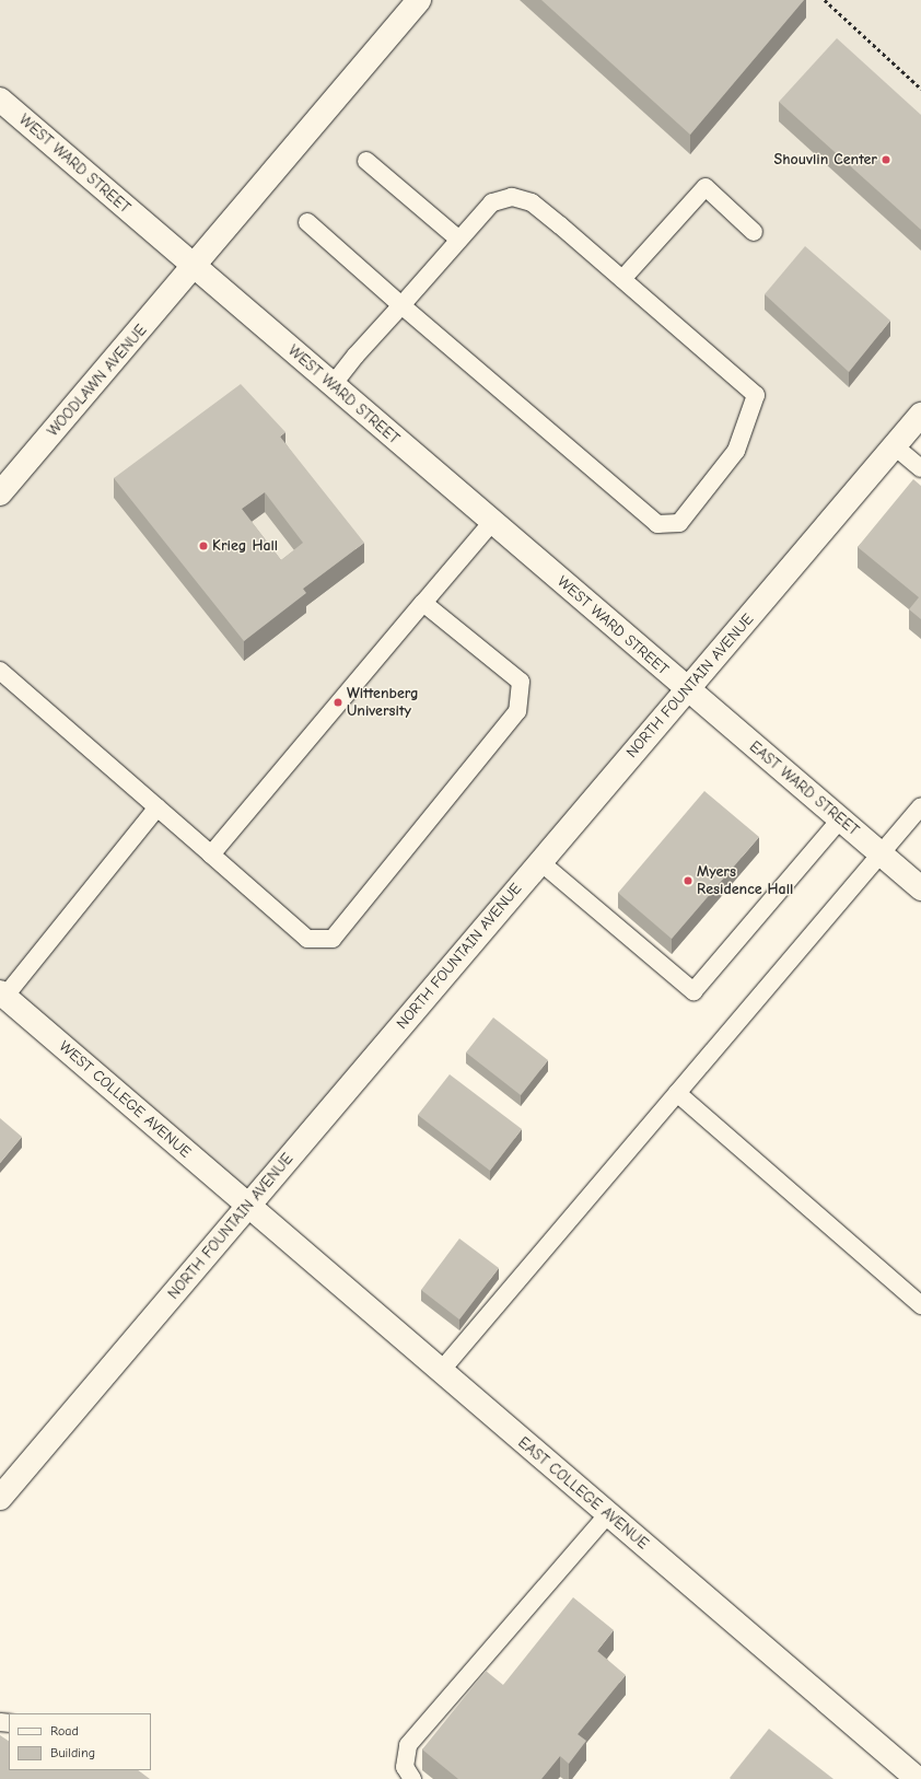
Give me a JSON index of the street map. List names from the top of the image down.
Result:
{
  "streets": {
    "street": [
      "WEST WARD STREET",
      "WOODLAWN AVENUE",
      "NORTH FOUNTAIN AVENUE",
      "EAST WARD STREET",
      "WEST COLLEGE AVENUE",
      "EAST COLLEGE AVENUE"
    ]
  },
  "crossings": [
    ["WEST WARD STREET", "WOODLAWN AVENUE"],
    ["WEST WARD STREET", "NORTH FOUNTAIN AVENUE"],
    ["WEST WARD STREET", "EAST WARD STREET"],
    ["NORTH FOUNTAIN AVENUE", "EAST WARD STREET"],
    ["NORTH FOUNTAIN AVENUE", "WEST COLLEGE AVENUE"],
    ["NORTH FOUNTAIN AVENUE", "EAST COLLEGE AVENUE"],
    ["WEST COLLEGE AVENUE", "EAST COLLEGE AVENUE"]
  ],
  "places": [
    "Shouvlin Center",
    "Krieg Hall",
    "Wittenberg University",
    "Myers Residence Hall"
  ],
  "legend": ["Road", "Building"]
}
